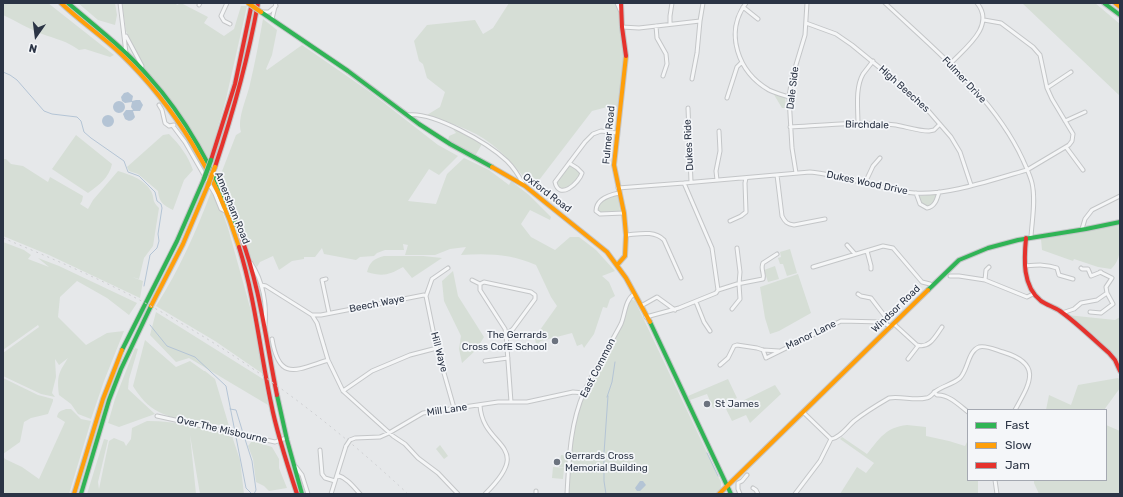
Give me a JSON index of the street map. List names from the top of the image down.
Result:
{
  "streets": {
    "main road": [
      "Fulmer Road",
      "Oxford Road",
      "Amersham Road",
      "Windsor Road"
    ],
    "street": [
      "Fulmer Drive",
      "Dale Side",
      "High Beeches",
      "Birchdale",
      "Dukes Ride",
      "Dukes Wood Drive",
      "Beech Waye",
      "Manor Lane",
      "Hill Waye",
      "East Common",
      "Mill Lane",
      "Over The Misbourne"
    ]
  },
  "crossings": [
    ["Fulmer Drive", "Dukes Wood Drive"],
    ["Dale Side", "High Beeches"],
    ["Dale Side", "Birchdale"],
    ["Dale Side", "Dukes Wood Drive"],
    ["High Beeches", "Birchdale"],
    ["High Beeches", "Dukes Wood Drive"],
    ["Fulmer Road", "Dukes Wood Drive"],
    ["Fulmer Road", "Oxford Road"],
    ["Dukes Ride", "Dukes Wood Drive"],
    ["Oxford Road", "Windsor Road"],
    ["Oxford Road", "East Common"],
    ["Amersham Road", "Over The Misbourne"],
    ["Beech Waye", "Hill Waye"],
    ["Windsor Road", "Manor Lane"],
    ["Hill Waye", "Mill Lane"],
    ["East Common", "Mill Lane"]
  ],
  "places": ["The Gerrards Cross CofE School", "St James", "Gerrards Cross Memorial Building"],
  "legend": ["Fast", "Slow", "Jam"],
  "north": "bottom"
}
